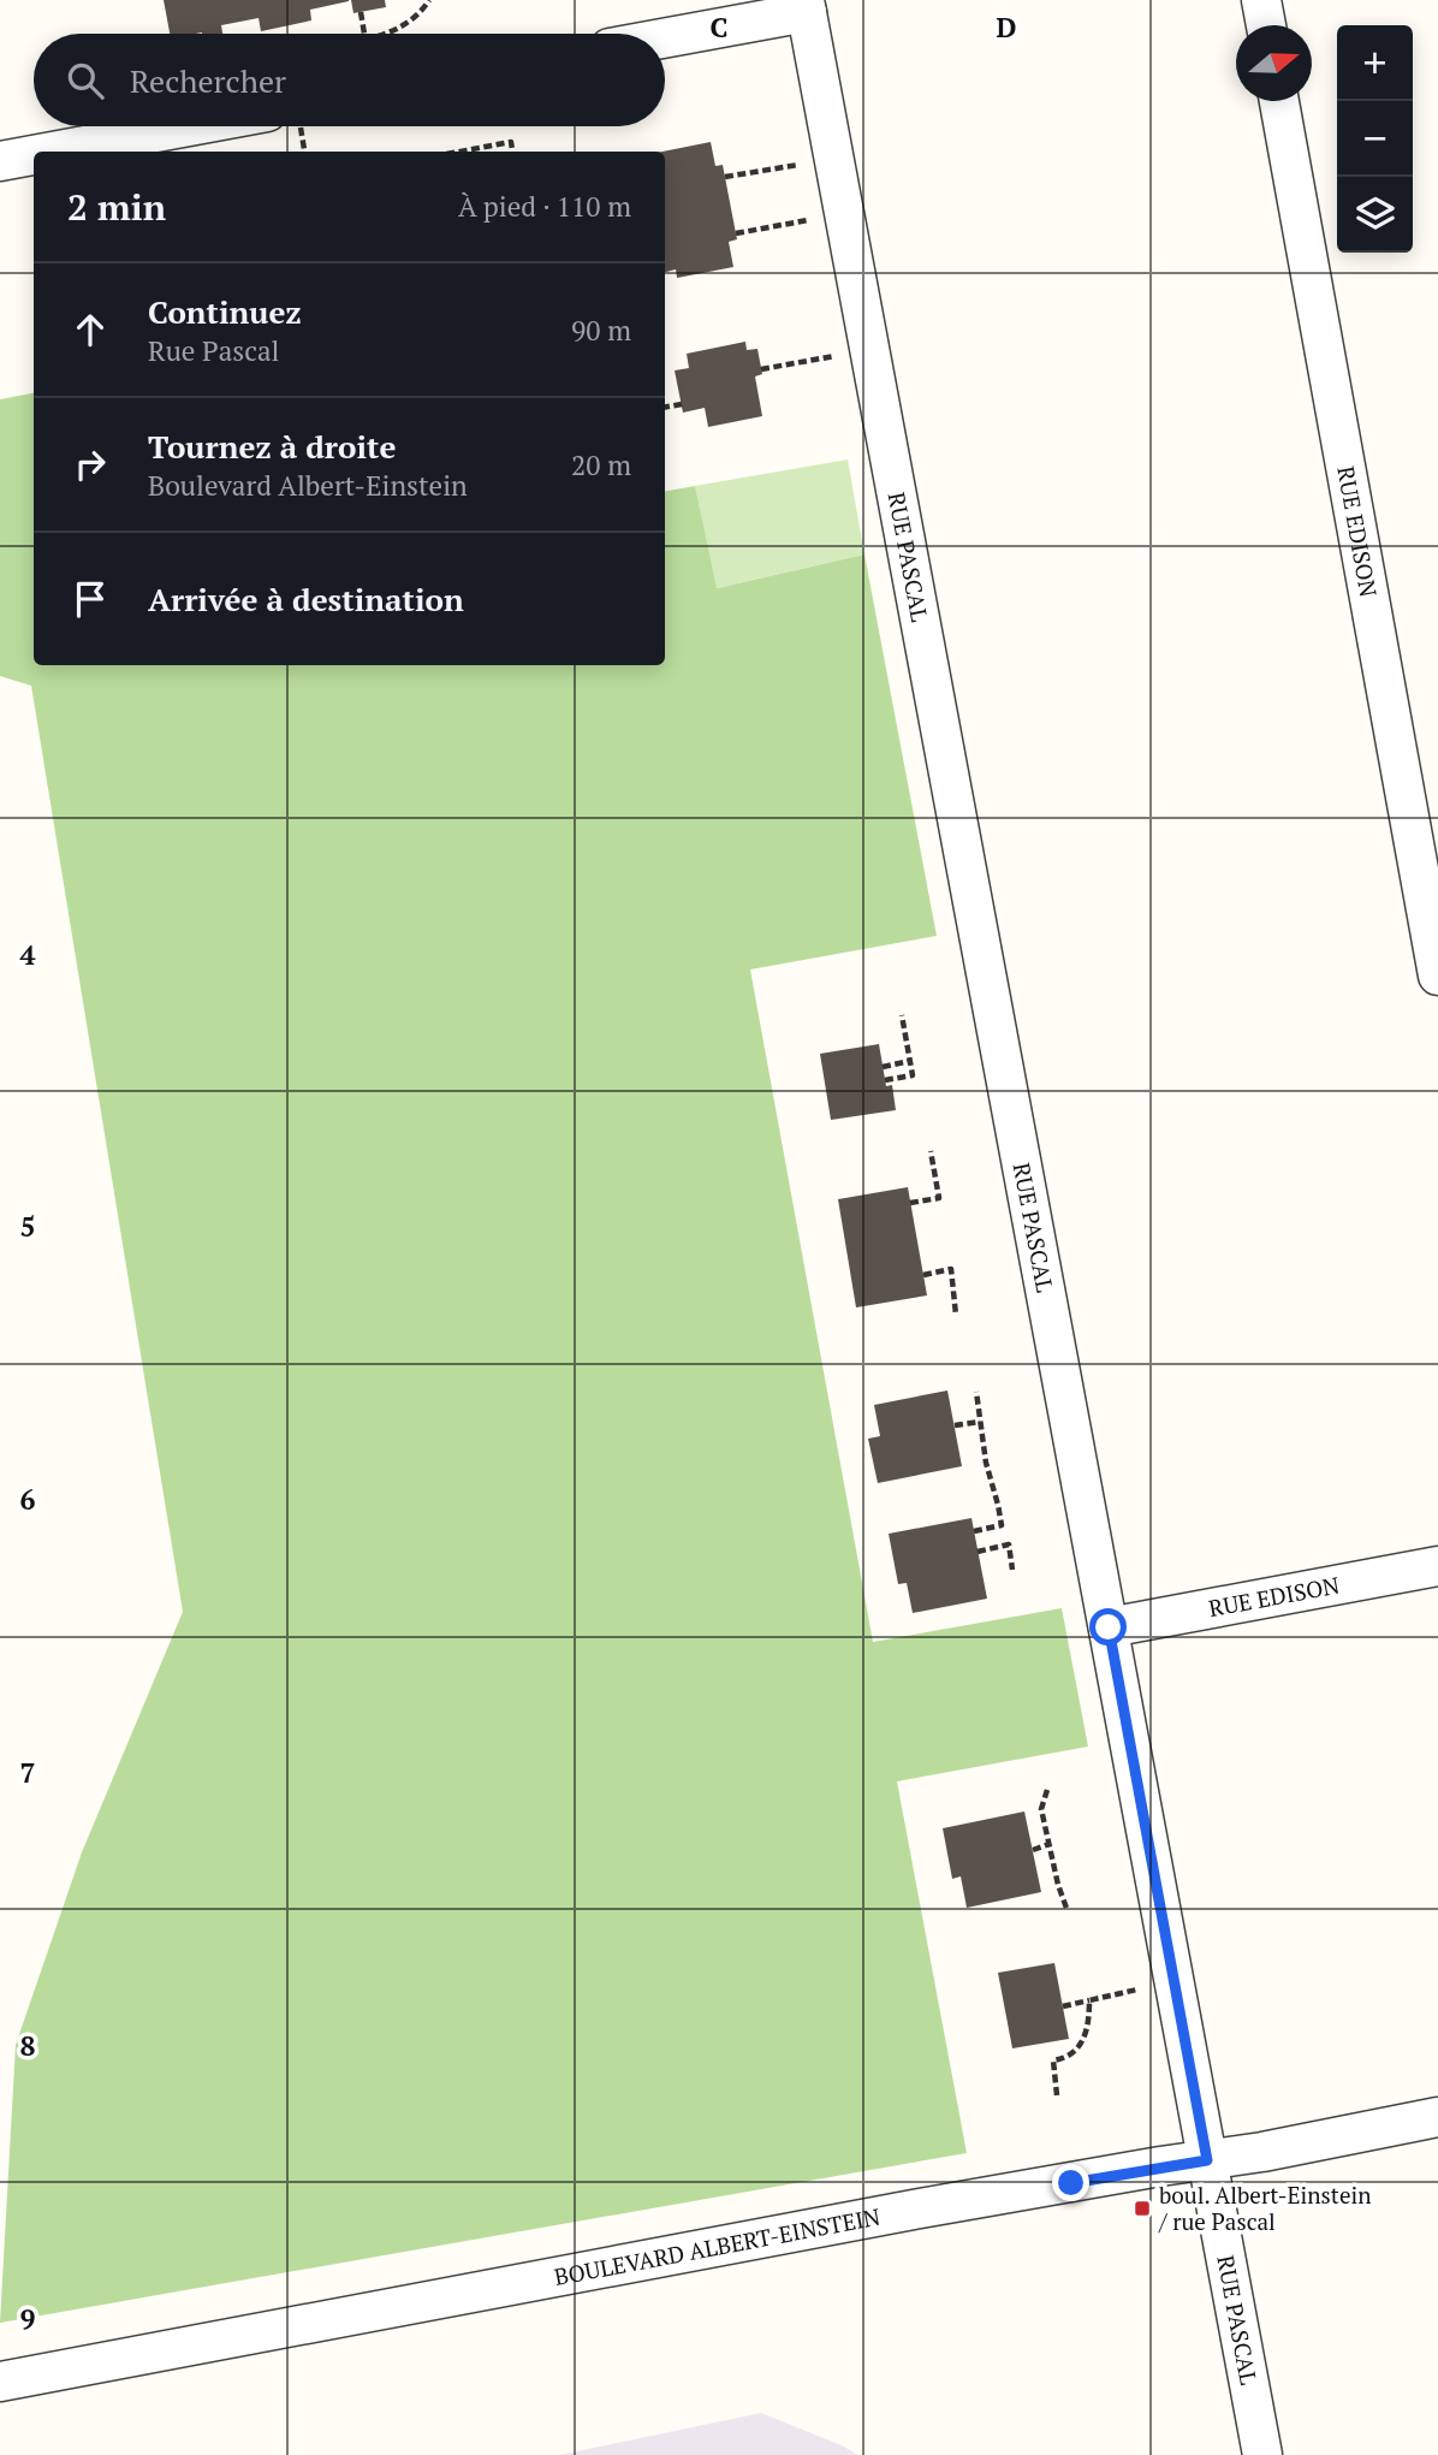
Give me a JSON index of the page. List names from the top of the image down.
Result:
{
  "streets": {
    "street": ["RUE EDISON", "RUE PASCAL", "BOULEVARD ALBERT-EINSTEIN"]
  },
  "crossings": [
    ["RUE EDISON", "RUE PASCAL"],
    ["RUE PASCAL", "BOULEVARD ALBERT-EINSTEIN"]
  ],
  "places": {
    "transit": ["boul. Albert-Einstein / rue Pascal"]
  },
  "north": "right",
  "page": {
    "map_buttons": ["+", "−"],
    "search": "Rechercher",
    "heading": ["2 min", "À pied · 110 m"],
    "list": [
      ["Continuez", "Rue Pascal", "90 m"],
      ["Tournez à droite", "Boulevard Albert-Einstein", "20 m"],
      "Arrivée à destination"
    ]
  },
  "grid": {
    "columns": ["C", "D"],
    "rows": [
      "4",
      "5",
      "6",
      "7",
      "8",
      "9"
    ]
  }
}
